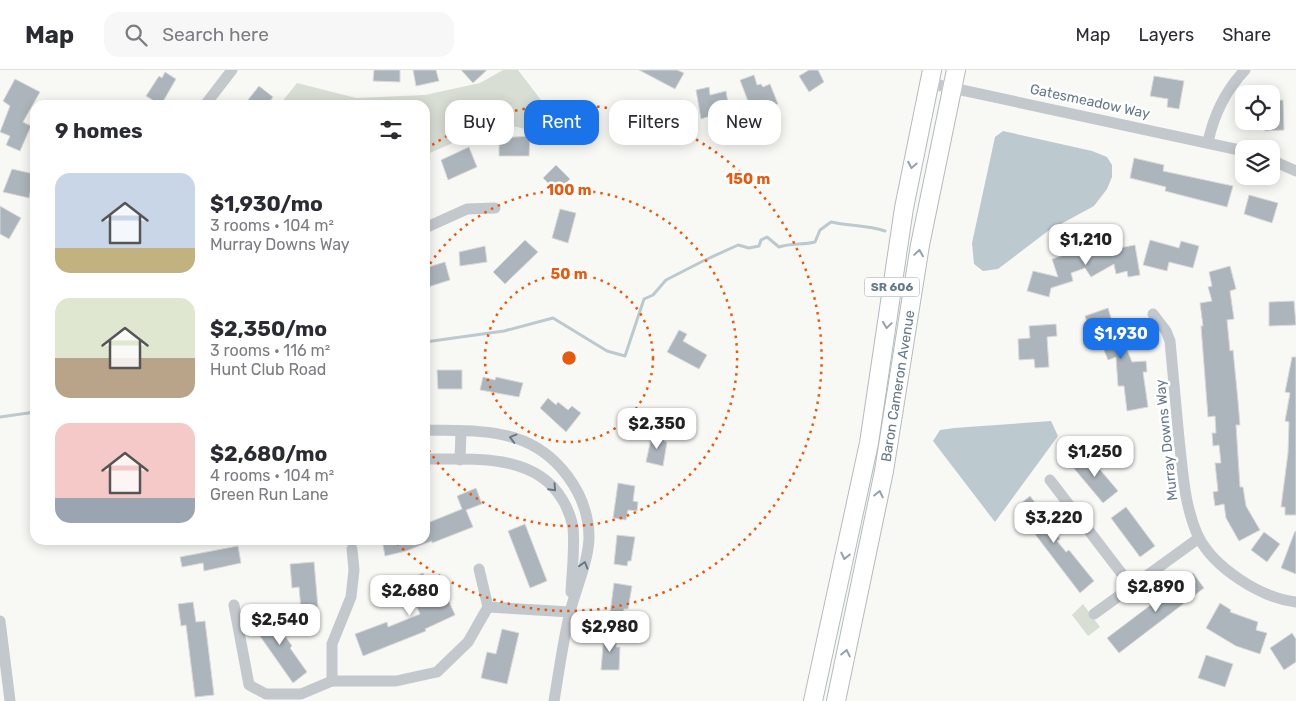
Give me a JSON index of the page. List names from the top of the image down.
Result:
{
  "streets": {
    "main road": ["SR 606", "Baron Cameron Avenue"],
    "street": ["Gatesmeadow Way", "Murray Downs Way"]
  },
  "crossings": [
    ["Gatesmeadow Way", "Baron Cameron Avenue"]
  ],
  "page": {
    "header": "Map",
    "search": "Search here",
    "nav": ["Map", "Layers", "Share"],
    "chip": [
      "Buy",
      "Rent",
      "Filters",
      "New"
    ],
    "heading": "9 homes",
    "list": [
      {
        "name": "$1,930/mo",
        "note": "3 rooms · 104 m² · Murray Downs Way"
      },
      {
        "name": "$2,350/mo",
        "note": "3 rooms · 116 m² · Hunt Club Road"
      },
      {
        "name": "$2,680/mo",
        "note": "4 rooms · 104 m² · Green Run Lane"
      }
    ],
    "price": [
      "$1,210",
      "$1,930",
      "$2,350",
      "$1,250",
      "$3,220",
      "$2,890",
      "$2,680",
      "$2,540",
      "$2,980"
    ]
  },
  "rings": ["150 m", "100 m", "50 m"]
}
